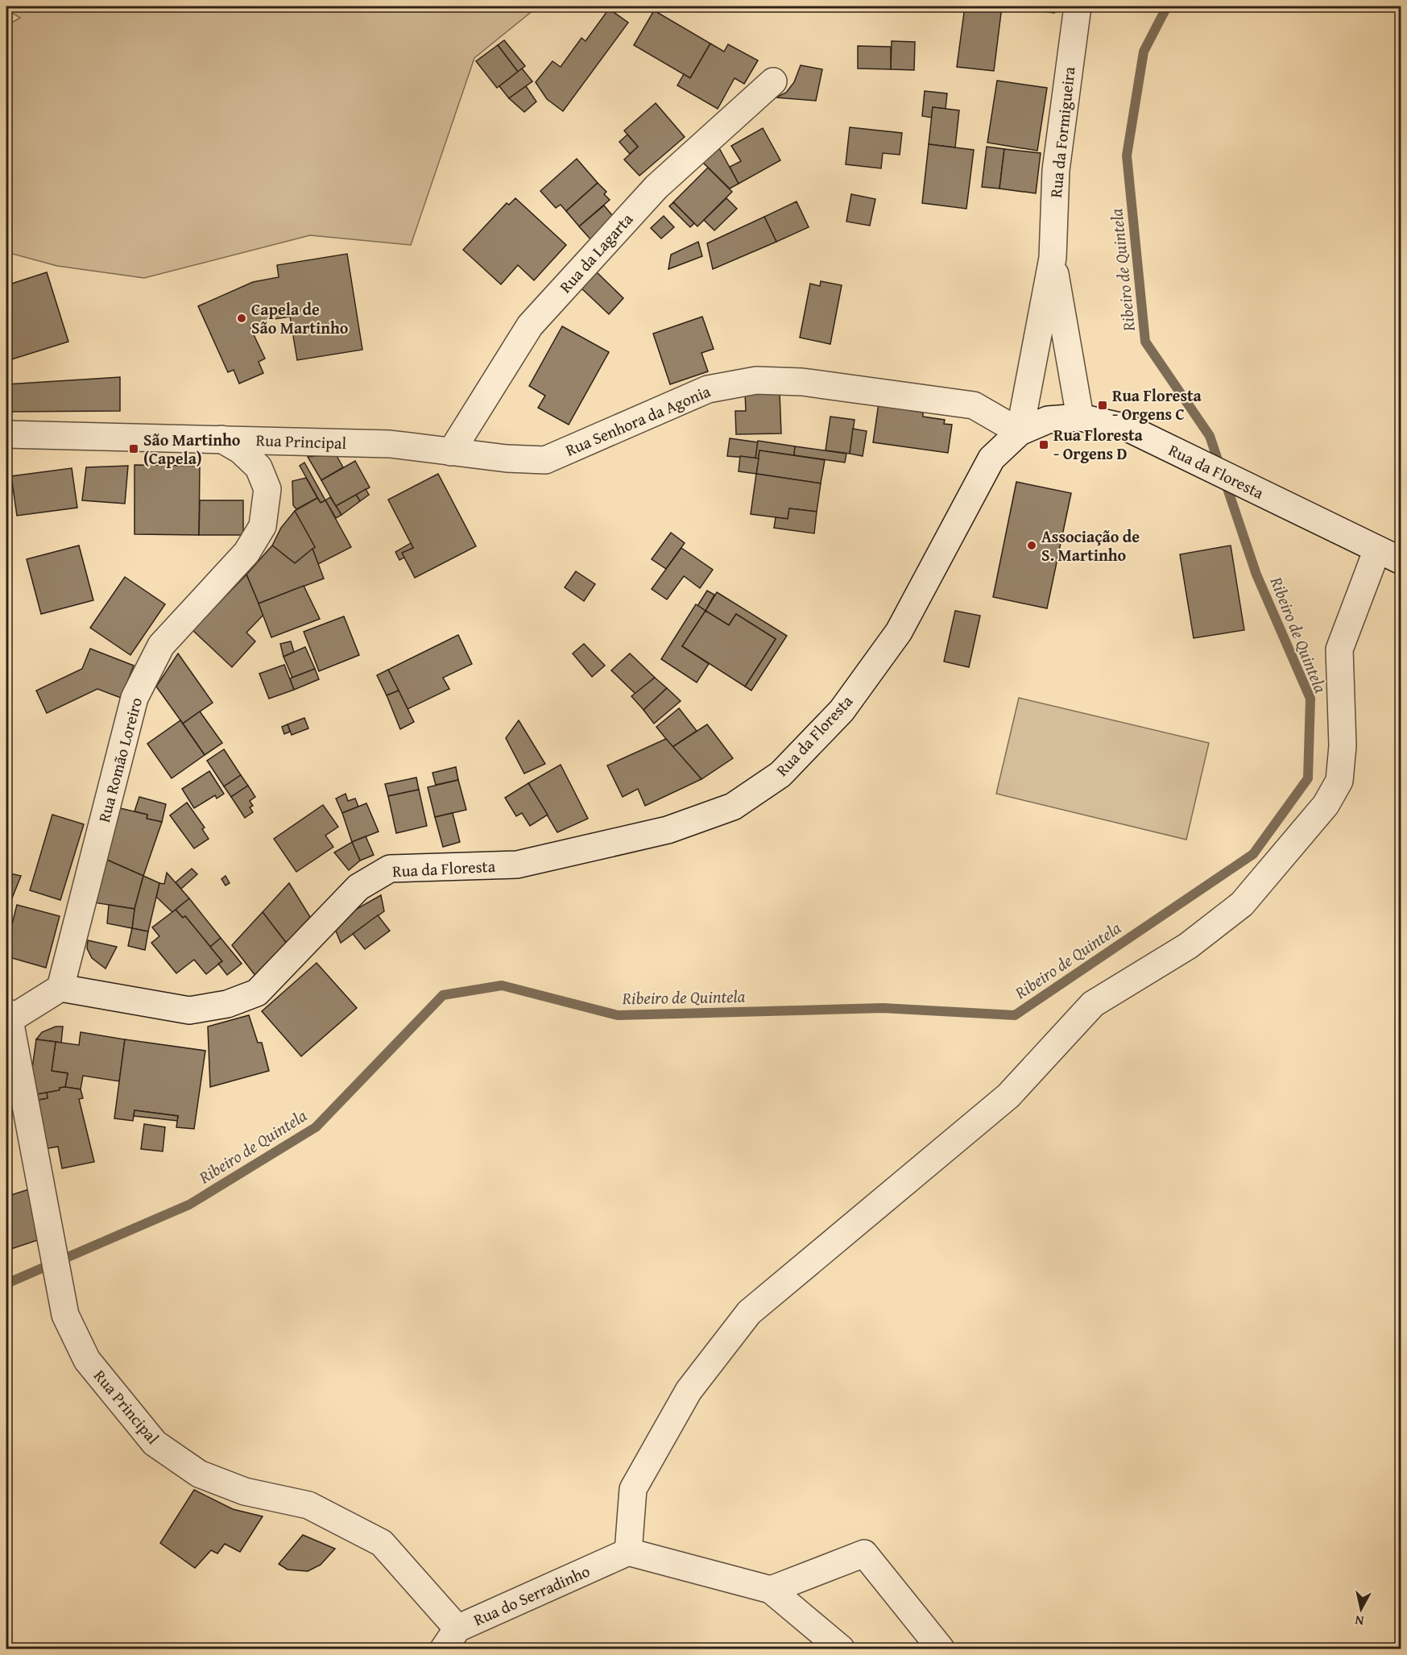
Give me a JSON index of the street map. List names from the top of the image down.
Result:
{
  "streets": {
    "street": [
      "Rua da Formigueira",
      "Rua da Lagarta",
      "Rua Senhora da Agonia",
      "Rua Principal",
      "Rua da Floresta",
      "Rua Romão Loreiro",
      "Rua do Serradinho"
    ]
  },
  "crossings": [
    ["Rua da Lagarta", "Rua Senhora da Agonia"],
    ["Rua da Lagarta", "Rua Principal"],
    ["Rua Senhora da Agonia", "Rua Principal"],
    ["Rua Senhora da Agonia", "Rua da Floresta"],
    ["Rua Principal", "Rua Romão Loreiro"],
    ["Rua Principal", "Rua do Serradinho"],
    ["Rua da Floresta", "Rua Romão Loreiro"]
  ],
  "water": ["Ribeiro de Quintela"],
  "places": {
    "other": ["Capela de São Martinho", "Associação de S. Martinho"],
    "transit": ["Rua Floresta - Orgens C", "Rua Floresta - Orgens D", "São Martinho (Capela)"]
  },
  "north": "bottom"
}
